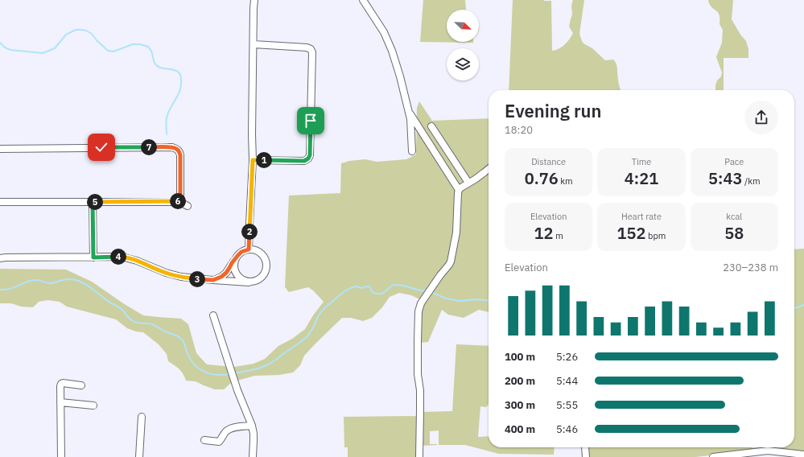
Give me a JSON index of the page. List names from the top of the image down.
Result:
{
  "north": "bottom right",
  "page": {
    "heading": ["Evening run", "18:20"],
    "pins": [
      "7",
      "1",
      "6",
      "5",
      "2",
      "4",
      "3"
    ],
    "stats": [
      ["Distance", "0.76 km"],
      ["Time", "4:21"],
      ["Pace", "5:43 /km"],
      ["Elevation", "12 m"],
      ["Heart rate", "152 bpm"],
      ["kcal", "58"]
    ],
    "chart": ["Elevation", "230–238 m"],
    "list": [
      {
        "name": "100 m",
        "note": "5:26"
      },
      {
        "name": "200 m",
        "note": "5:44"
      },
      {
        "name": "300 m",
        "note": "5:55"
      },
      {
        "name": "400 m",
        "note": "5:46"
      }
    ]
  }
}
